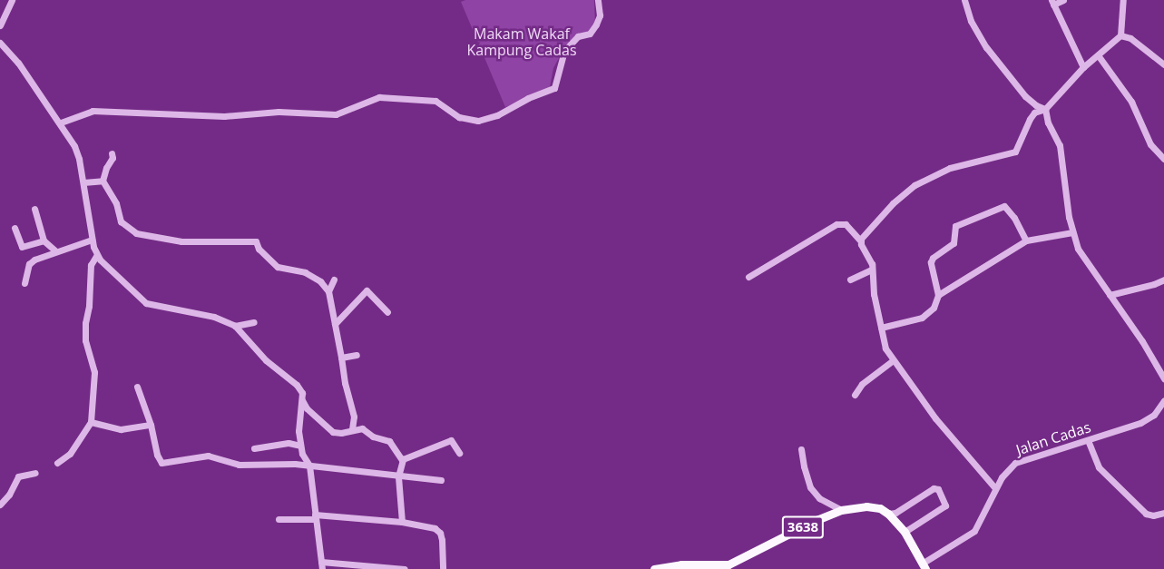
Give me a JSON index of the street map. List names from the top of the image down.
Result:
{
  "streets": {
    "main road": ["3638"],
    "street": ["Jalan Cadas"]
  },
  "parks": ["Makam Wakaf Kampung Cadas"]
}
